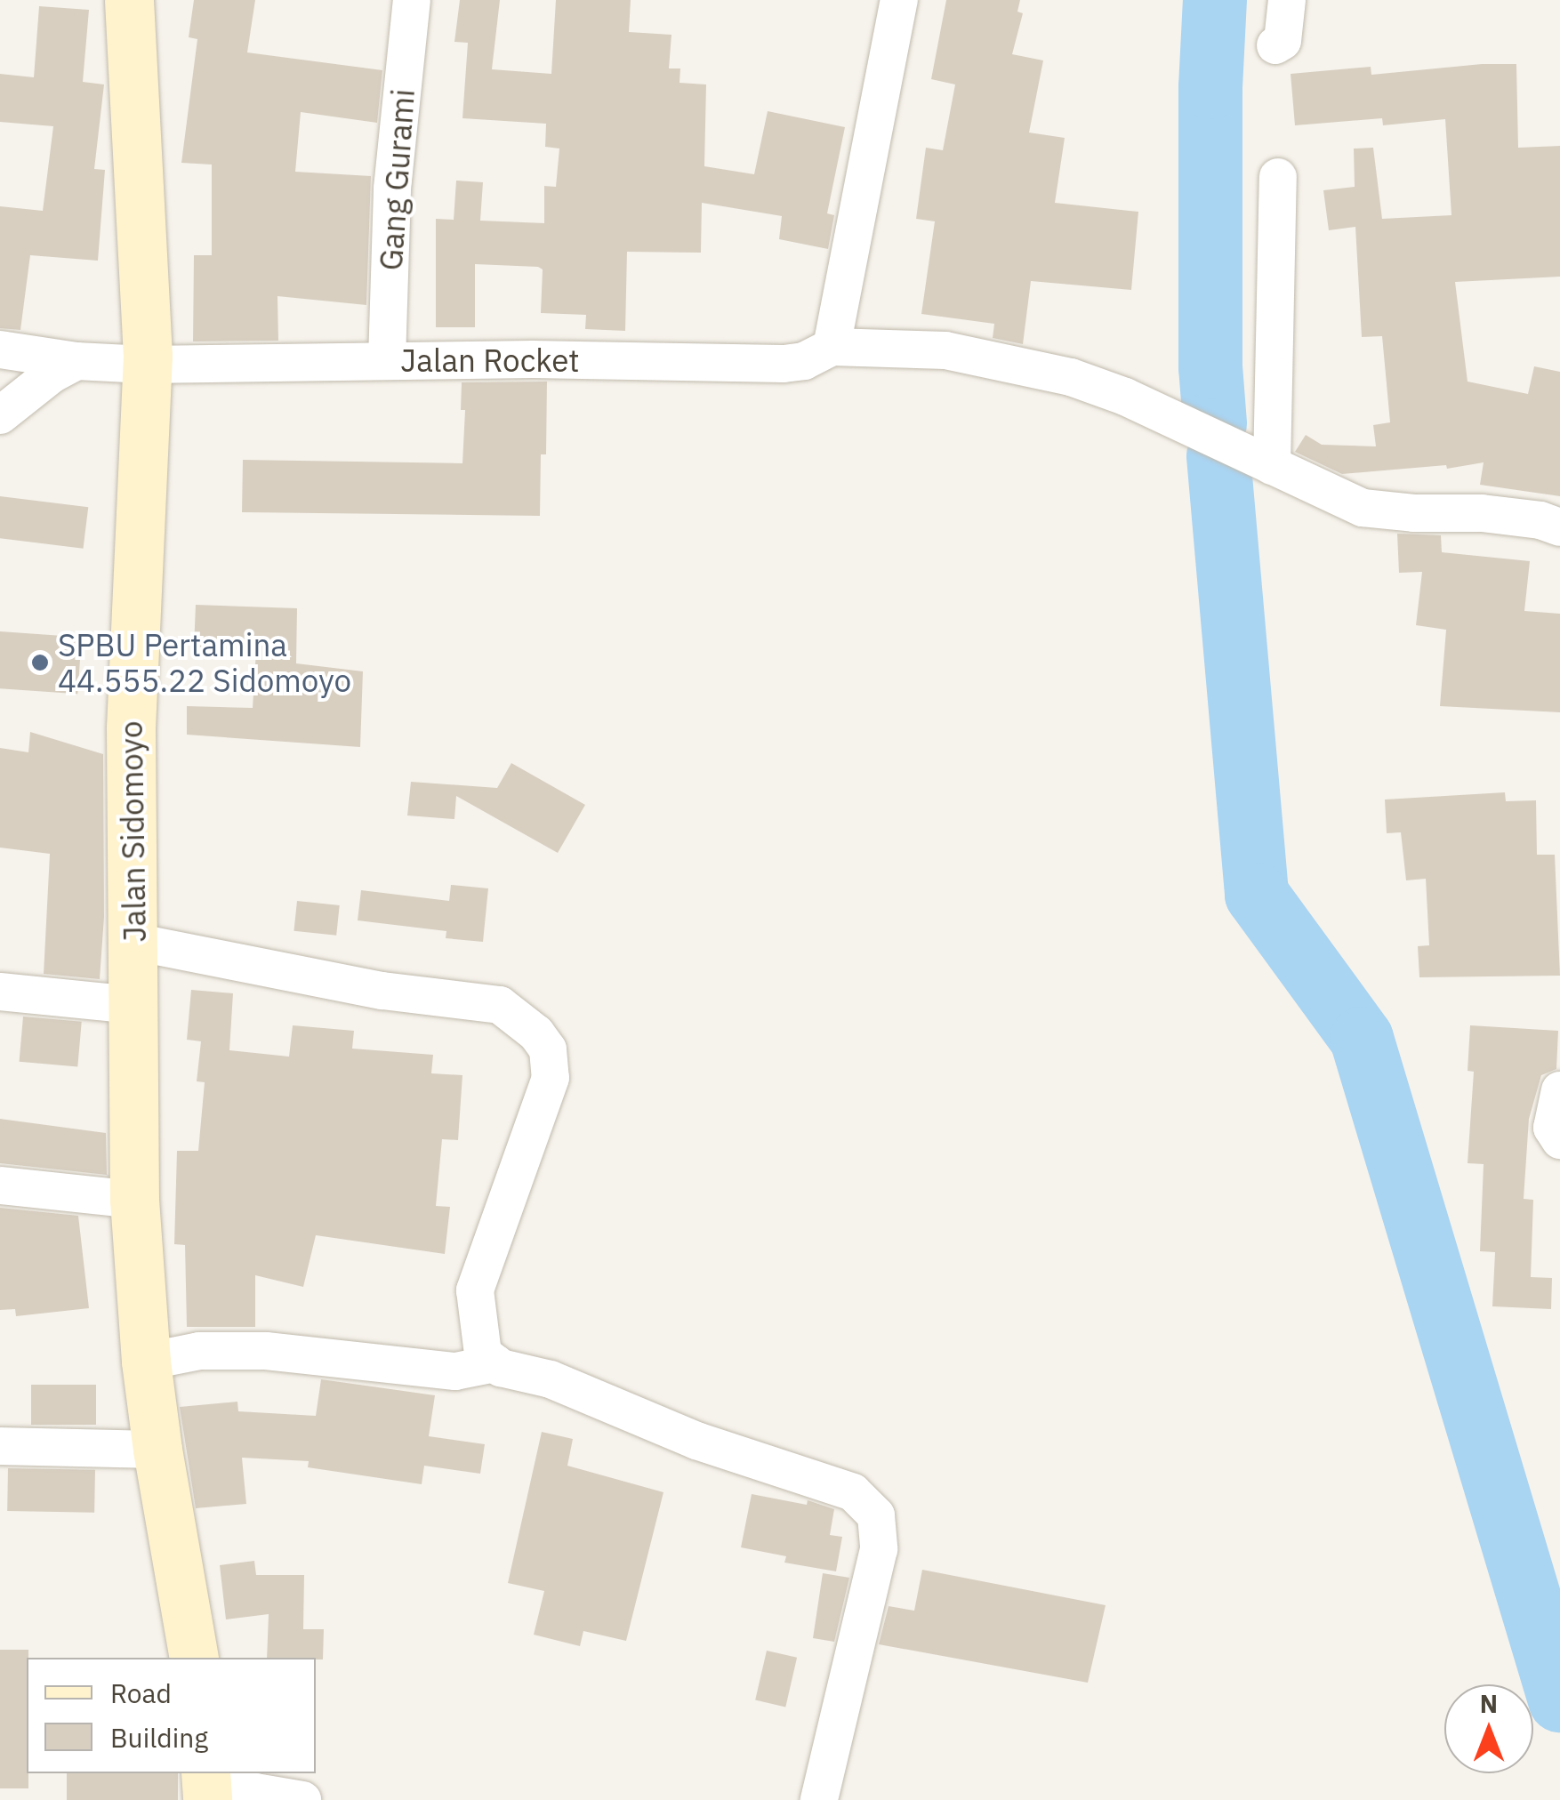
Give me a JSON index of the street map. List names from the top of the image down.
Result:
{
  "streets": {
    "main road": ["Jalan Sidomoyo"],
    "street": ["Gang Gurami", "Jalan Rocket"]
  },
  "crossings": [
    ["Gang Gurami", "Jalan Rocket"],
    ["Jalan Rocket", "Jalan Sidomoyo"]
  ],
  "places": ["SPBU Pertamina 44.555.22 Sidomoyo"],
  "legend": ["Road", "Building"],
  "north": "top"
}
